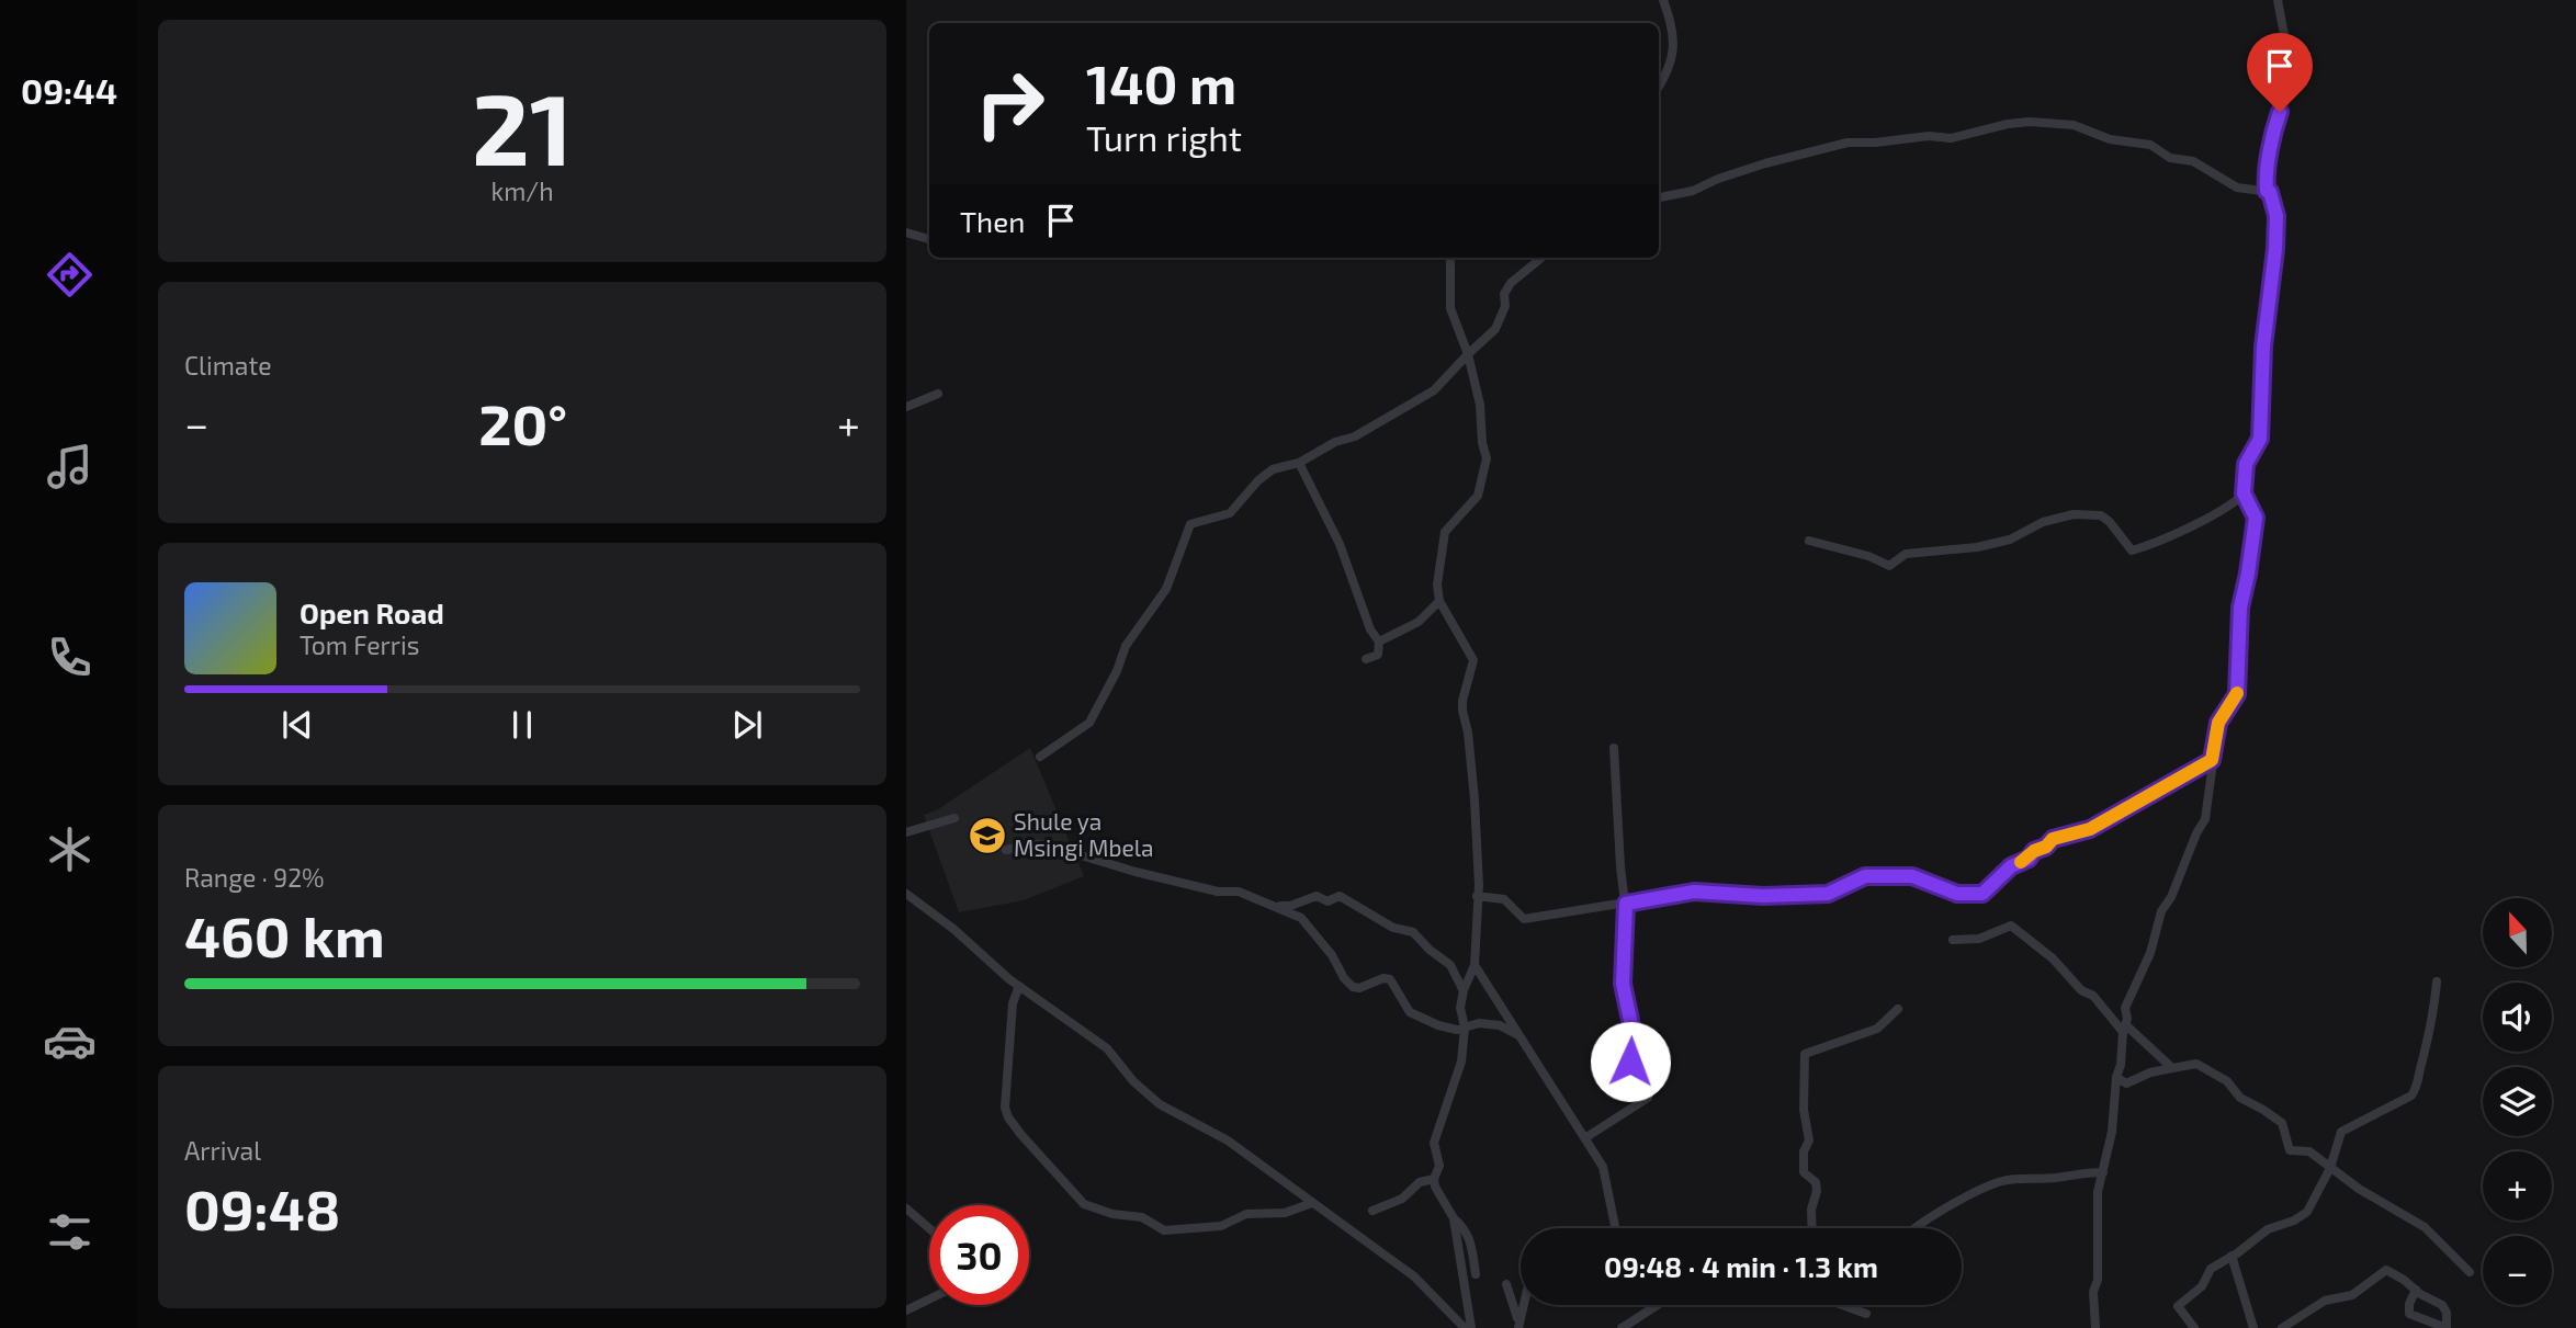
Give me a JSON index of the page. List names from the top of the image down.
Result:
{
  "places": {
    "school or university": ["Shule ya Msingi Mbela"]
  },
  "north": "top",
  "page": {
    "tabs": "09:44",
    "tile": [
      ["21", "km/h"],
      "Climate",
      ["Range · 92%", "460 km"],
      ["Arrival", "09:48"]
    ],
    "turn": ["140 m", "Turn right"],
    "then": "Then",
    "heat": ["−", "20°", "+"],
    "song": ["Open Road", "Tom Ferris"],
    "map_buttons": ["+", "−"],
    "limit": "30",
    "trip": "09:48 · 4 min · 1.3 km"
  }
}
